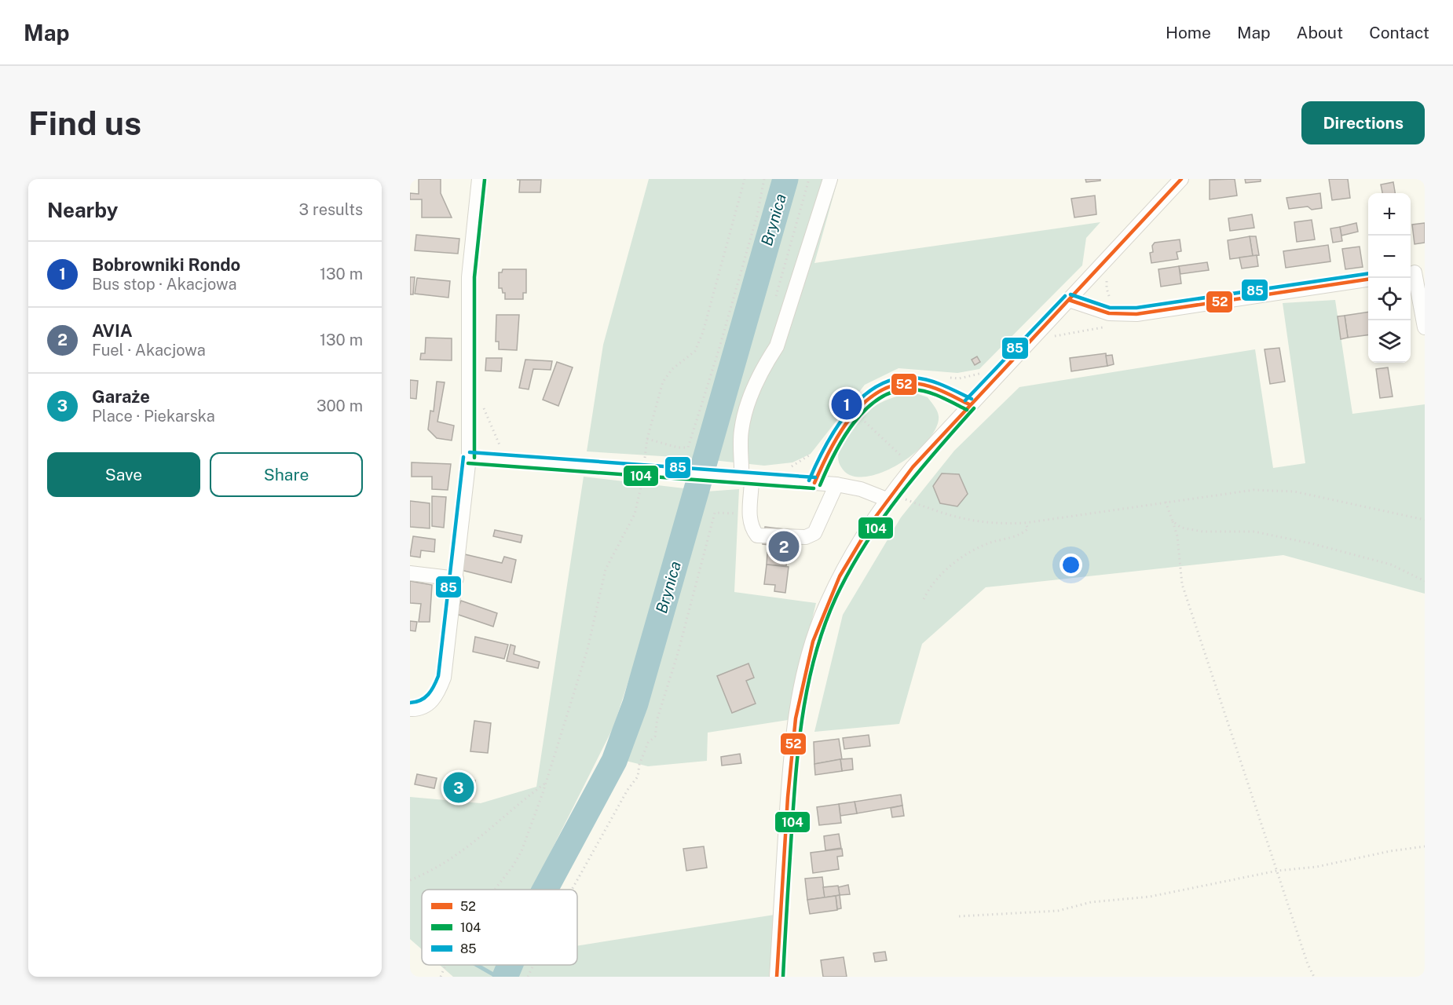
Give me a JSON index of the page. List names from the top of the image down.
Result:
{
  "water": ["Brynica"],
  "lines": ["transit line 52", "transit line 104", "transit line 85"],
  "legend": ["52", "104", "85"],
  "page": {
    "header": "Map",
    "nav": [
      "Home",
      "Map",
      "About",
      "Contact"
    ],
    "buttons": [
      "Directions",
      ["Save", "Share"]
    ],
    "title": "Find us",
    "heading": ["Nearby", "3 results"],
    "map_buttons": ["+", "−"],
    "list": [
      {
        "mark": "1",
        "name": "Bobrowniki Rondo",
        "note": "Bus stop · Akacjowa",
        "value": "130 m"
      },
      {
        "mark": "2",
        "name": "AVIA",
        "note": "Fuel · Akacjowa",
        "value": "130 m"
      },
      {
        "mark": "3",
        "name": "Garaże",
        "note": "Place · Piekarska",
        "value": "300 m"
      }
    ],
    "pins": ["1", "2", "3"]
  }
}
